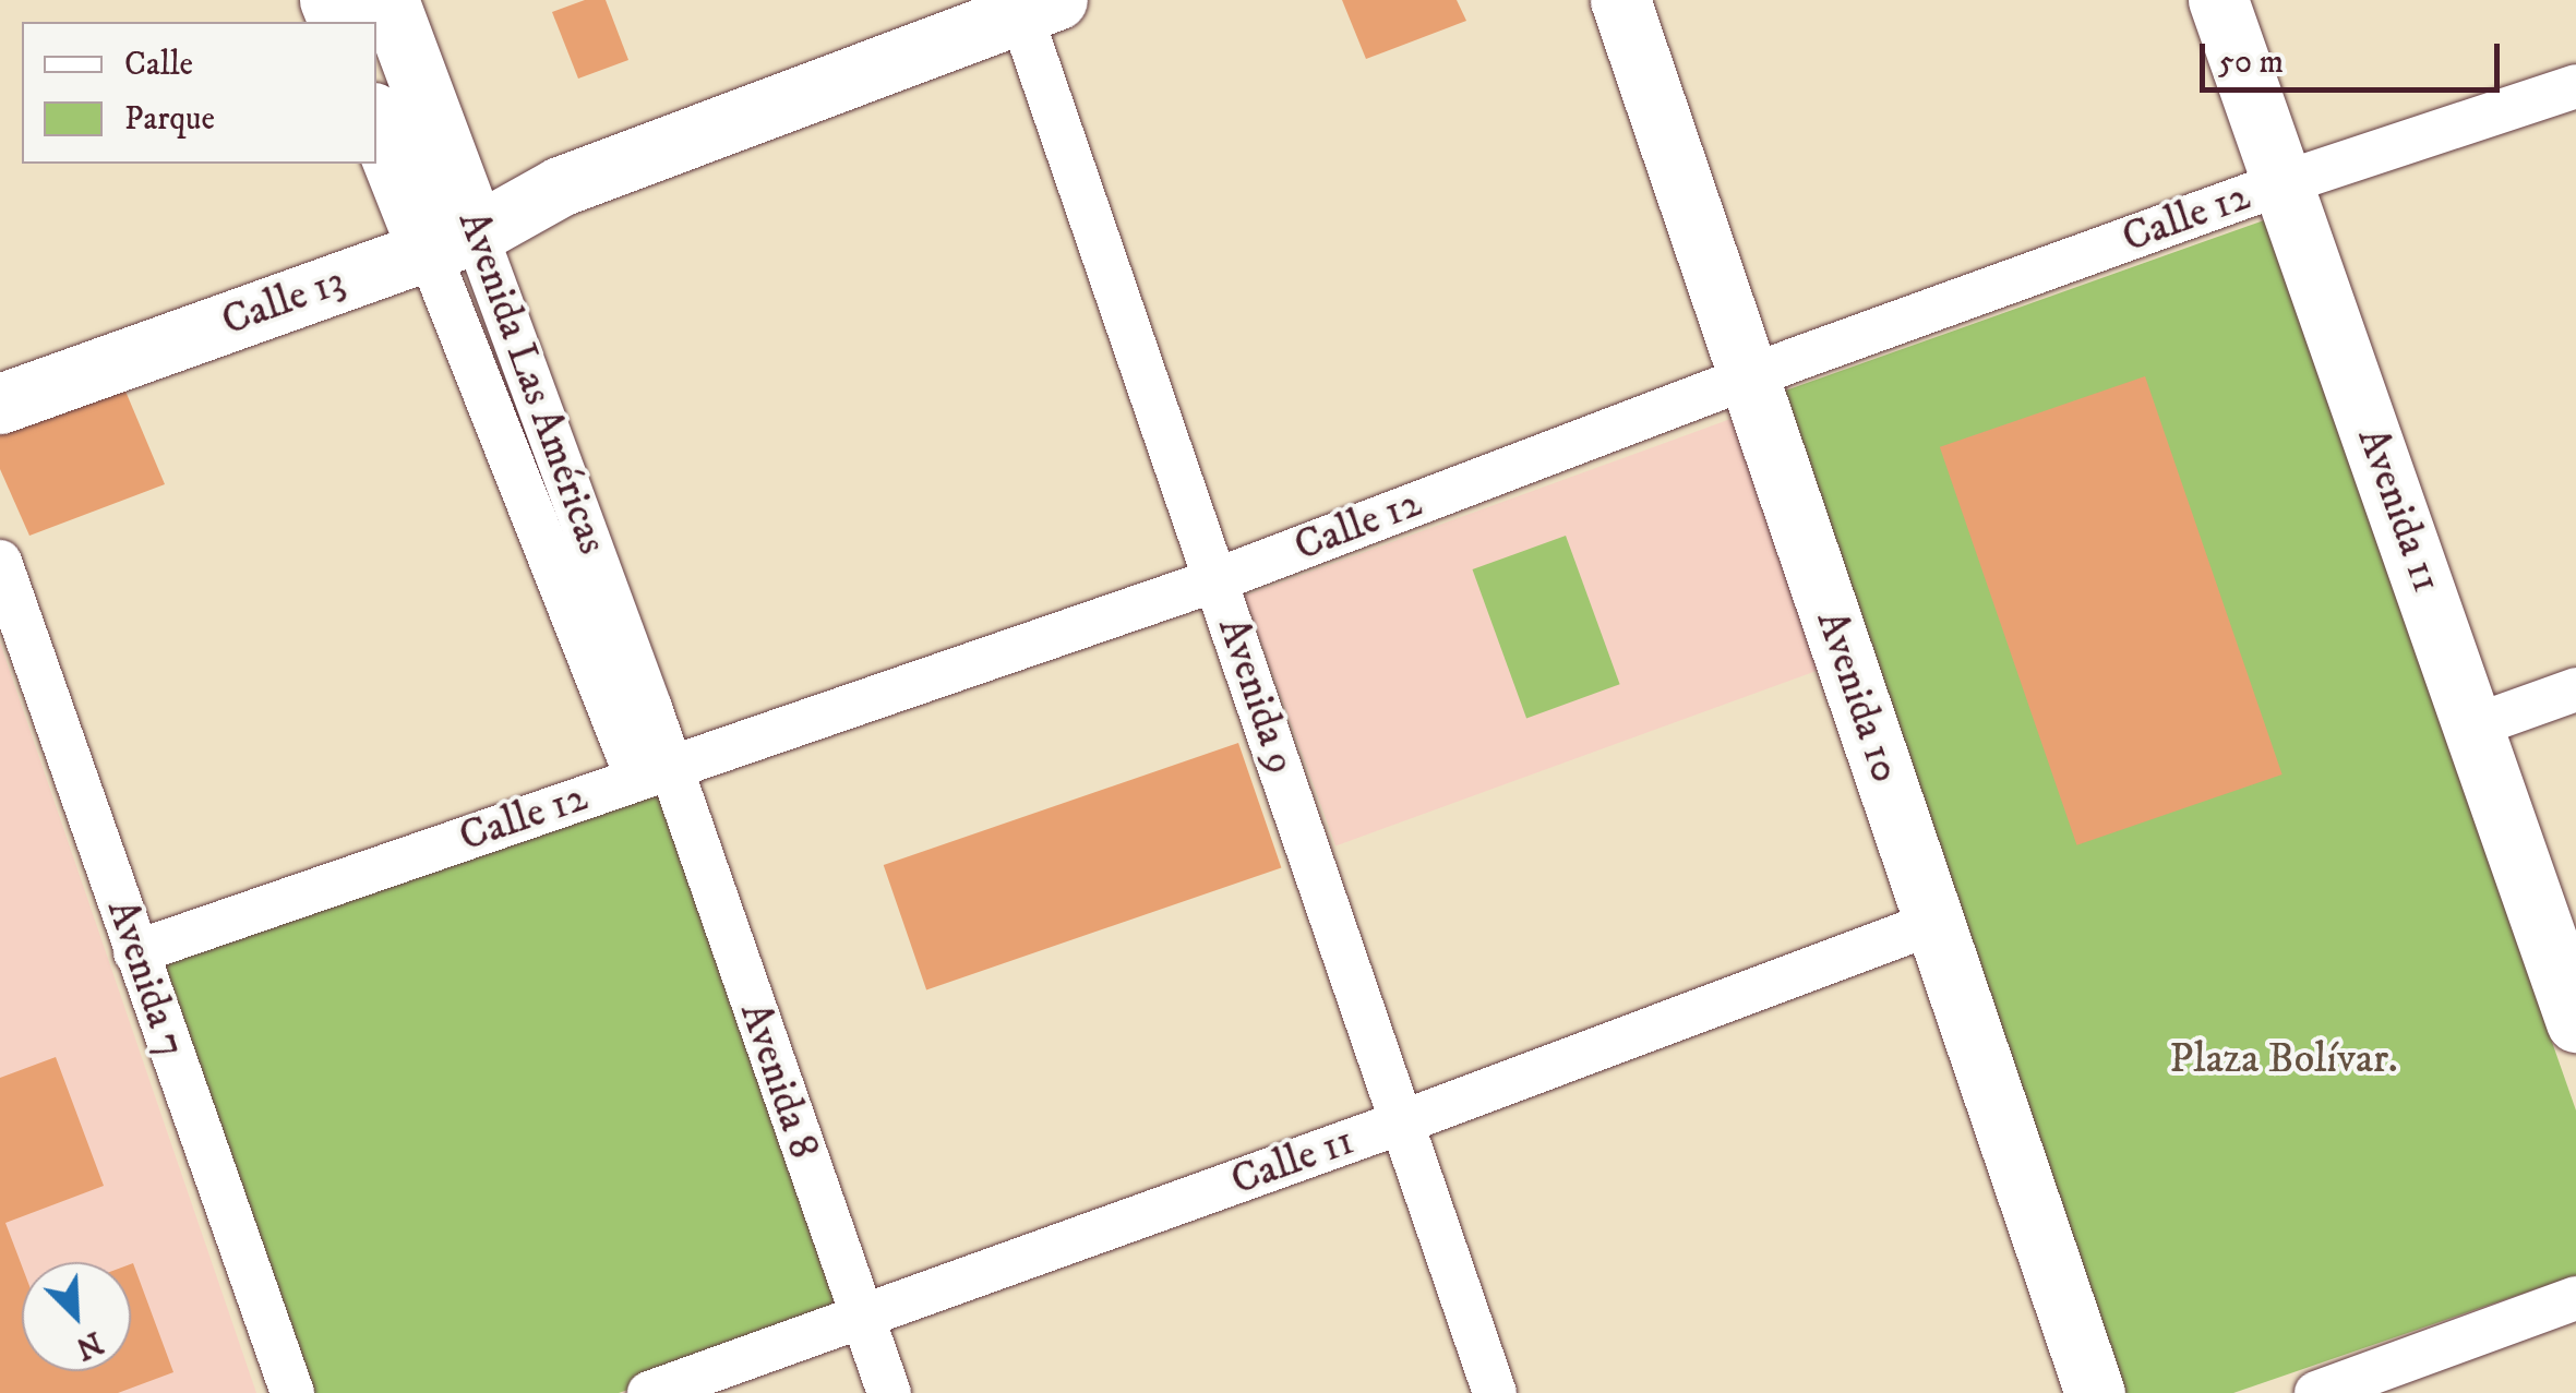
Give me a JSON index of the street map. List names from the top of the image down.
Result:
{
  "streets": {
    "main road": [
      "Calle 13",
      "Avenida Las Américas",
      "Avenida 11",
      "Avenida 10"
    ],
    "street": [
      "Calle 12",
      "Avenida 9",
      "Avenida 7",
      "Avenida 8",
      "Calle 11"
    ]
  },
  "crossings": [
    ["Calle 12", "Avenida Las Américas"],
    ["Calle 12", "Avenida 11"],
    ["Calle 12", "Avenida 9"],
    ["Calle 12", "Avenida 10"],
    ["Calle 12", "Avenida 7"],
    ["Calle 12", "Avenida 8"],
    ["Calle 13", "Avenida Las Américas"],
    ["Calle 13", "Avenida 9"],
    ["Avenida Las Américas", "Avenida 8"],
    ["Avenida 9", "Calle 11"],
    ["Avenida 10", "Calle 11"],
    ["Avenida 8", "Calle 11"]
  ],
  "parks": ["Plaza Bolívar."],
  "legend": ["Calle", "Parque"],
  "scale_bar": "50 m",
  "north": "bottom right"
}
